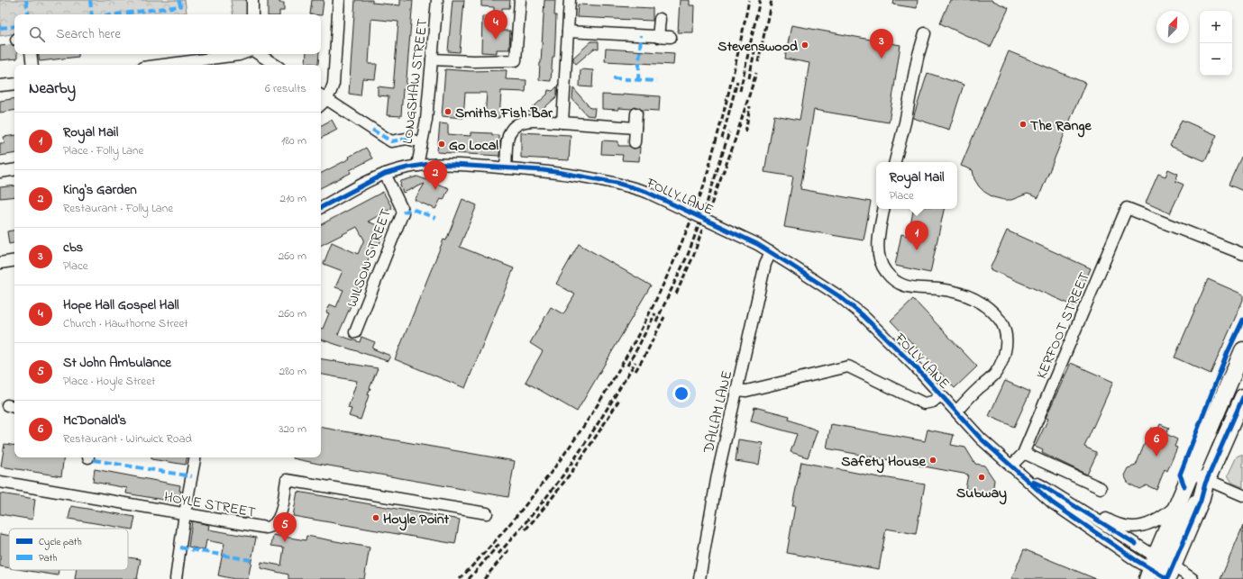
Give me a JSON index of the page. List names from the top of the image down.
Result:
{
  "streets": {
    "street": [
      "LONGSHAW STREET",
      "FOLLY LANE",
      "WILSON STREET",
      "KERFOOT STREET",
      "DALLAM LANE",
      "HOYLE STREET"
    ]
  },
  "crossings": [
    ["LONGSHAW STREET", "FOLLY LANE"],
    ["FOLLY LANE", "WILSON STREET"],
    ["FOLLY LANE", "DALLAM LANE"]
  ],
  "places": [
    "Stevenswood",
    "Smiths Fish Bar",
    "The Range",
    "Go Local",
    "Safety House",
    "Subway",
    "Hoyle Point"
  ],
  "legend": ["Cycle path", "Path"],
  "north": "top right",
  "page": {
    "pins": [
      "4",
      "3",
      "2",
      "1",
      "6",
      "5"
    ],
    "map_buttons": ["+", "−"],
    "search": "Search here",
    "heading": ["Nearby", "6 results"],
    "list": [
      {
        "mark": "1",
        "name": "Royal Mail",
        "note": "Place · Folly Lane",
        "value": "180 m"
      },
      {
        "mark": "2",
        "name": "King's Garden",
        "note": "Restaurant · Folly Lane",
        "value": "210 m"
      },
      {
        "mark": "3",
        "name": "cbs",
        "note": "Place",
        "value": "260 m"
      },
      {
        "mark": "4",
        "name": "Hope Hall Gospel Hall",
        "note": "Church · Hawthorne Street",
        "value": "260 m"
      },
      {
        "mark": "5",
        "name": "St John Ambulance",
        "note": "Place · Hoyle Street",
        "value": "280 m"
      },
      {
        "mark": "6",
        "name": "McDonald's",
        "note": "Restaurant · Winwick Road",
        "value": "320 m"
      }
    ],
    "popup": ["Royal Mail", "Place"]
  }
}
